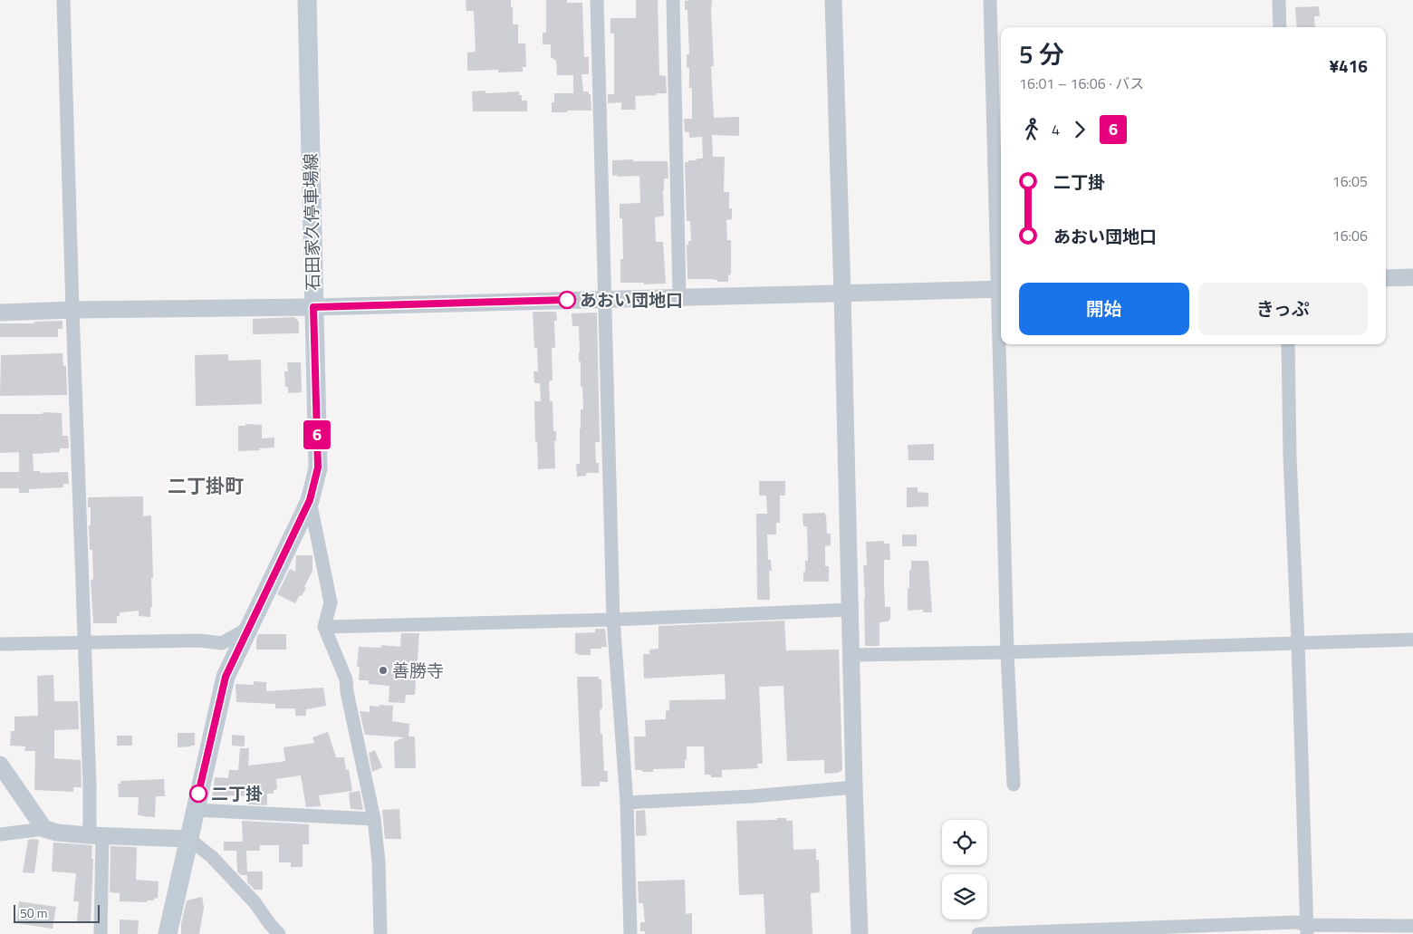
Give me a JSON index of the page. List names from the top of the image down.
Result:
{
  "streets": {
    "main road": ["石田家久停車場線"]
  },
  "districts": ["二丁掛町"],
  "places": ["あおい団地口", "善勝寺", "二丁掛"],
  "lines": ["bus line 6"],
  "scale_bar": "50 m",
  "page": {
    "on_map": "6",
    "heading": ["5 分", "16:01 – 16:06 · バス", "¥416"],
    "legs": ["4", "6"],
    "list": [
      {
        "name": "二丁掛",
        "value": "16:05"
      },
      {
        "name": "あおい団地口",
        "value": "16:06"
      }
    ],
    "buttons": ["開始", "きっぷ"],
    "scale": "50 m"
  }
}
